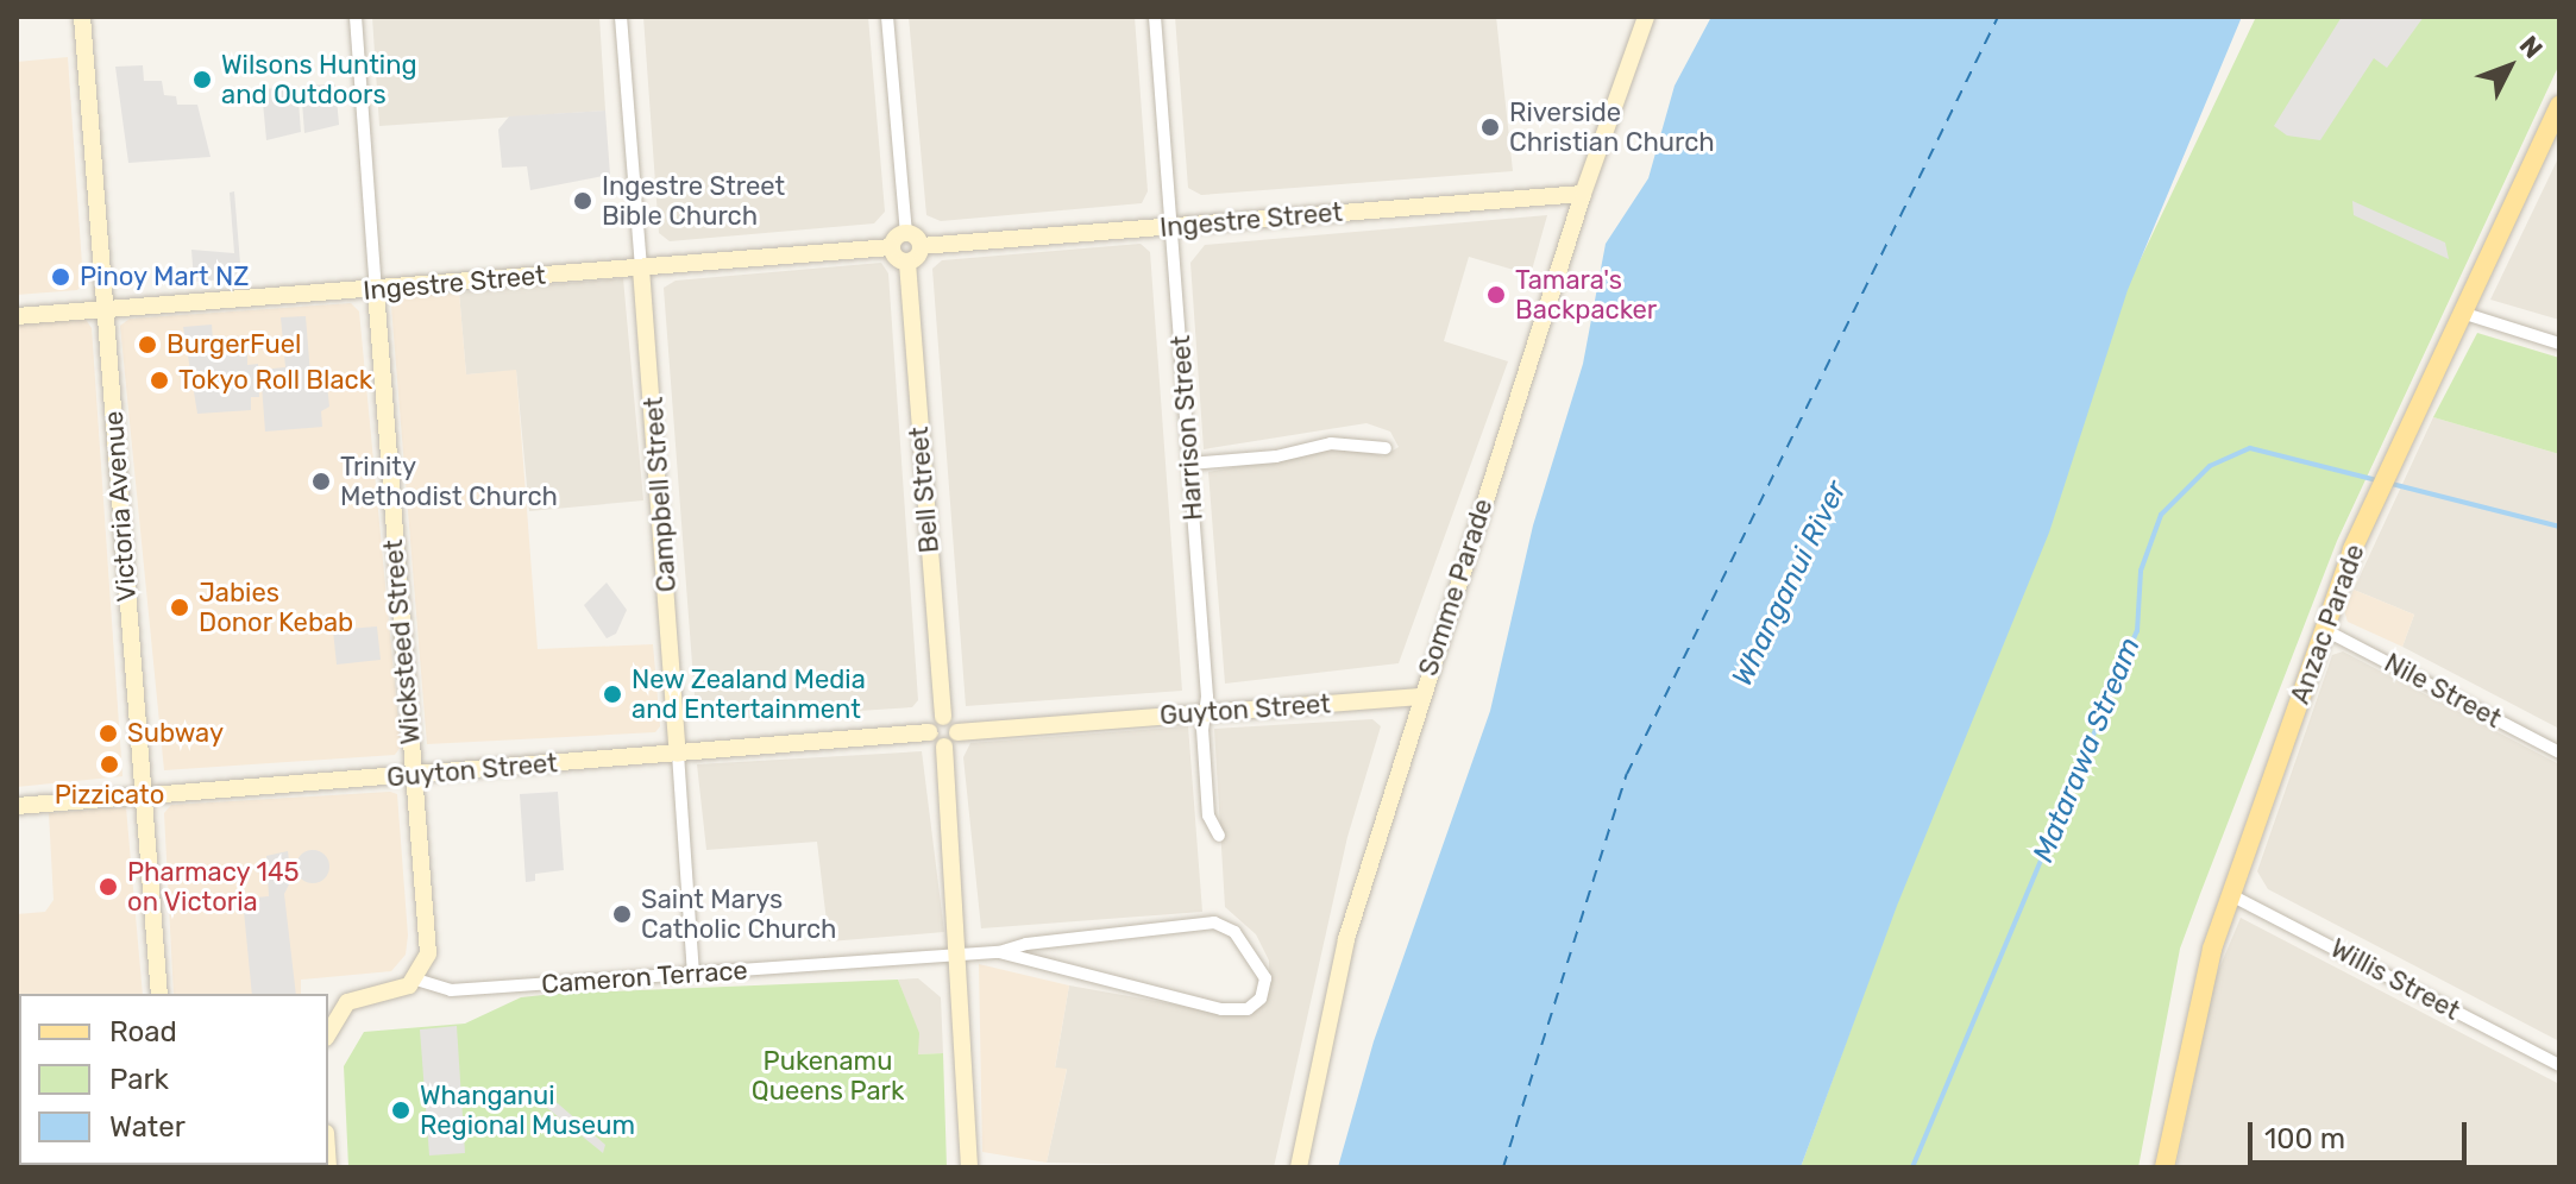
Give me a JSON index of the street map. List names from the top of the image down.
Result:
{
  "streets": {
    "main road": ["Anzac Parade"],
    "street": [
      "Ingestre Street",
      "Harrison Street",
      "Bell Street",
      "Campbell Street",
      "Victoria Avenue",
      "Somme Parade",
      "Wicksteed Street",
      "Nile Street",
      "Guyton Street",
      "Cameron Terrace",
      "Willis Street"
    ]
  },
  "crossings": [
    ["Ingestre Street", "Harrison Street"],
    ["Ingestre Street", "Campbell Street"],
    ["Ingestre Street", "Victoria Avenue"],
    ["Ingestre Street", "Somme Parade"],
    ["Ingestre Street", "Wicksteed Street"],
    ["Harrison Street", "Guyton Street"],
    ["Campbell Street", "Guyton Street"],
    ["Campbell Street", "Cameron Terrace"],
    ["Victoria Avenue", "Guyton Street"],
    ["Somme Parade", "Guyton Street"],
    ["Anzac Parade", "Nile Street"],
    ["Anzac Parade", "Willis Street"],
    ["Wicksteed Street", "Guyton Street"],
    ["Wicksteed Street", "Cameron Terrace"]
  ],
  "water": ["Whanganui River", "Matarawa Stream"],
  "parks": ["Pukenamu Queens Park"],
  "places": [
    "Wilsons Hunting and Outdoors",
    "Riverside Christian Church",
    "Ingestre Street Bible Church",
    "Pinoy Mart NZ",
    "Tamara's Backpacker",
    "BurgerFuel",
    "Tokyo Roll Black",
    "Trinity Methodist Church",
    "Jabies Donor Kebab",
    "New Zealand Media and Entertainment",
    "Subway",
    "Pizzicato",
    "Pharmacy 145 on Victoria",
    "Saint Marys Catholic Church",
    "Whanganui Regional Museum"
  ],
  "legend": ["Road", "Park", "Water"],
  "scale_bar": "100 m",
  "north": "top right"
}
